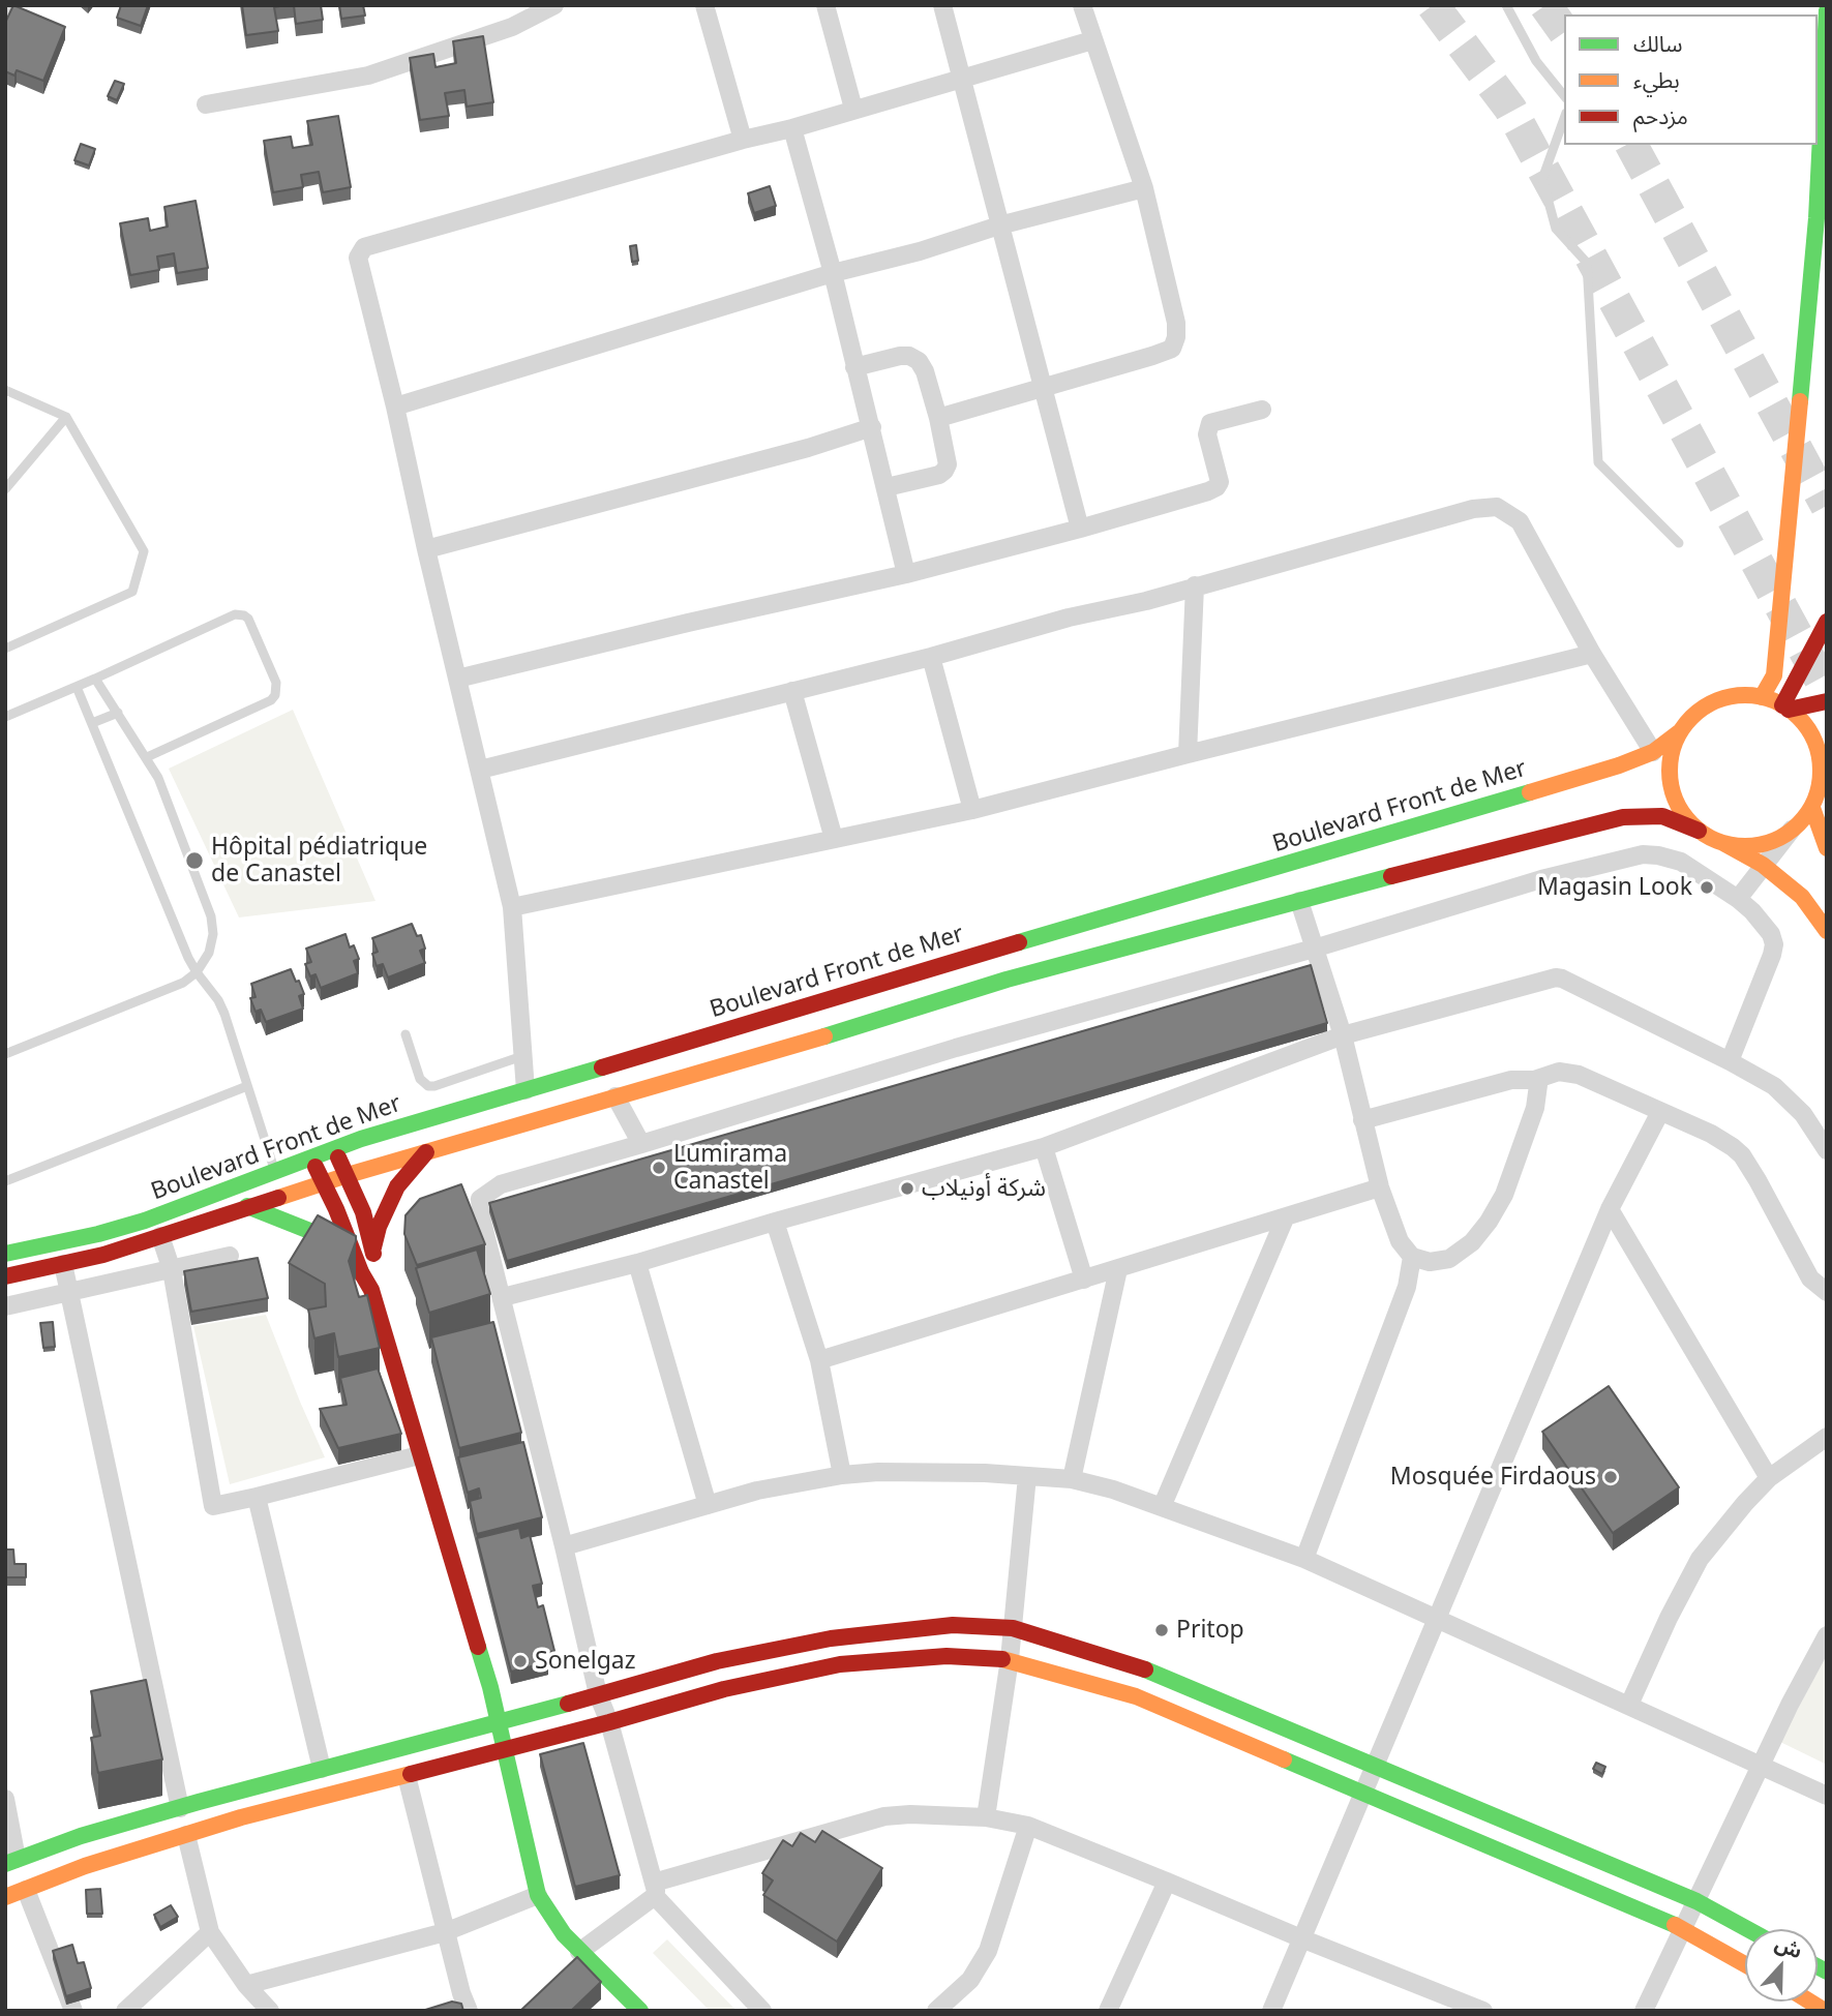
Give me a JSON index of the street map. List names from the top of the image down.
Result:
{
  "streets": {
    "main road": ["Boulevard Front de Mer"]
  },
  "places": [
    "Hôpital pédiatrique de Canastel",
    "Magasin Look",
    "Lumirama Canastel",
    "شركة أونيلاب",
    "Mosquée Firdaous",
    "Pritop",
    "Sonelgaz"
  ],
  "legend": ["سالك", "بطيء", "مزدحم"],
  "north": "top"
}
